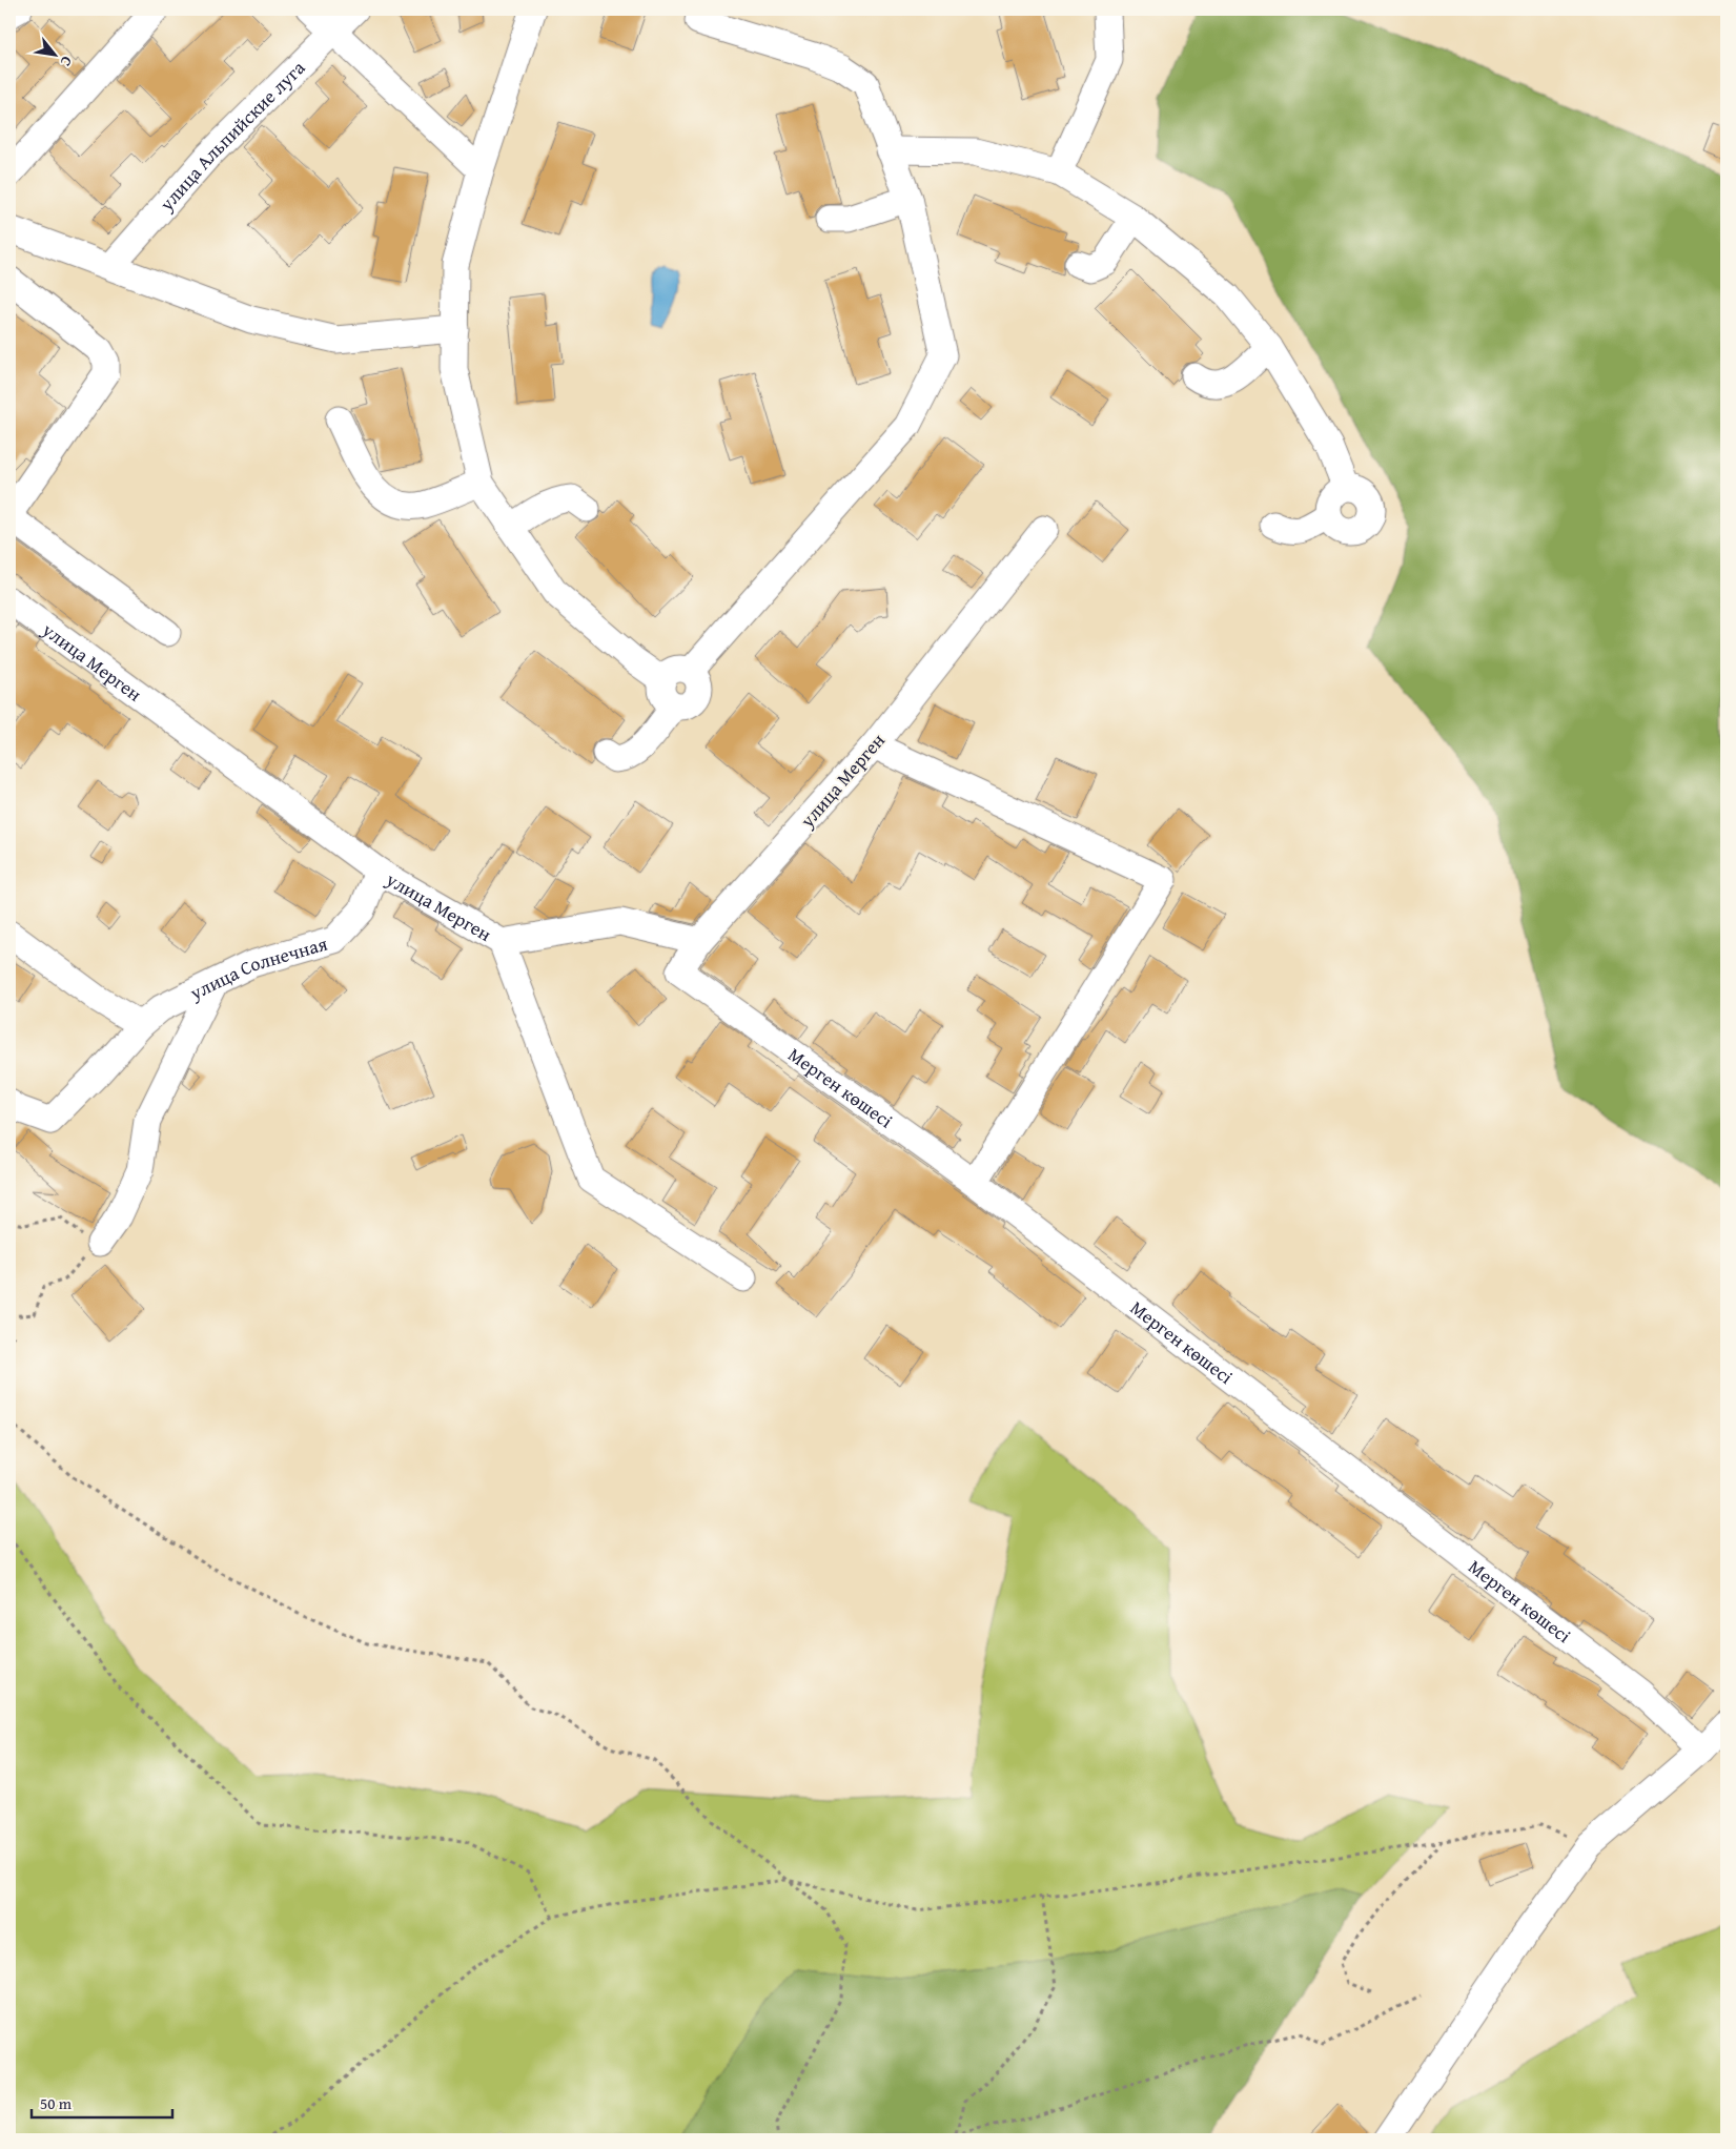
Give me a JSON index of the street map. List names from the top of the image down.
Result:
{
  "streets": {
    "street": [
      "улица Альпийские луга",
      "улица Мерген",
      "улица Солнечная",
      "Мерген көшесі"
    ]
  },
  "crossings": [
    ["улица Мерген", "улица Солнечная"],
    ["улица Мерген", "Мерген көшесі"]
  ],
  "scale_bar": "50 m",
  "north": "bottom right"
}
